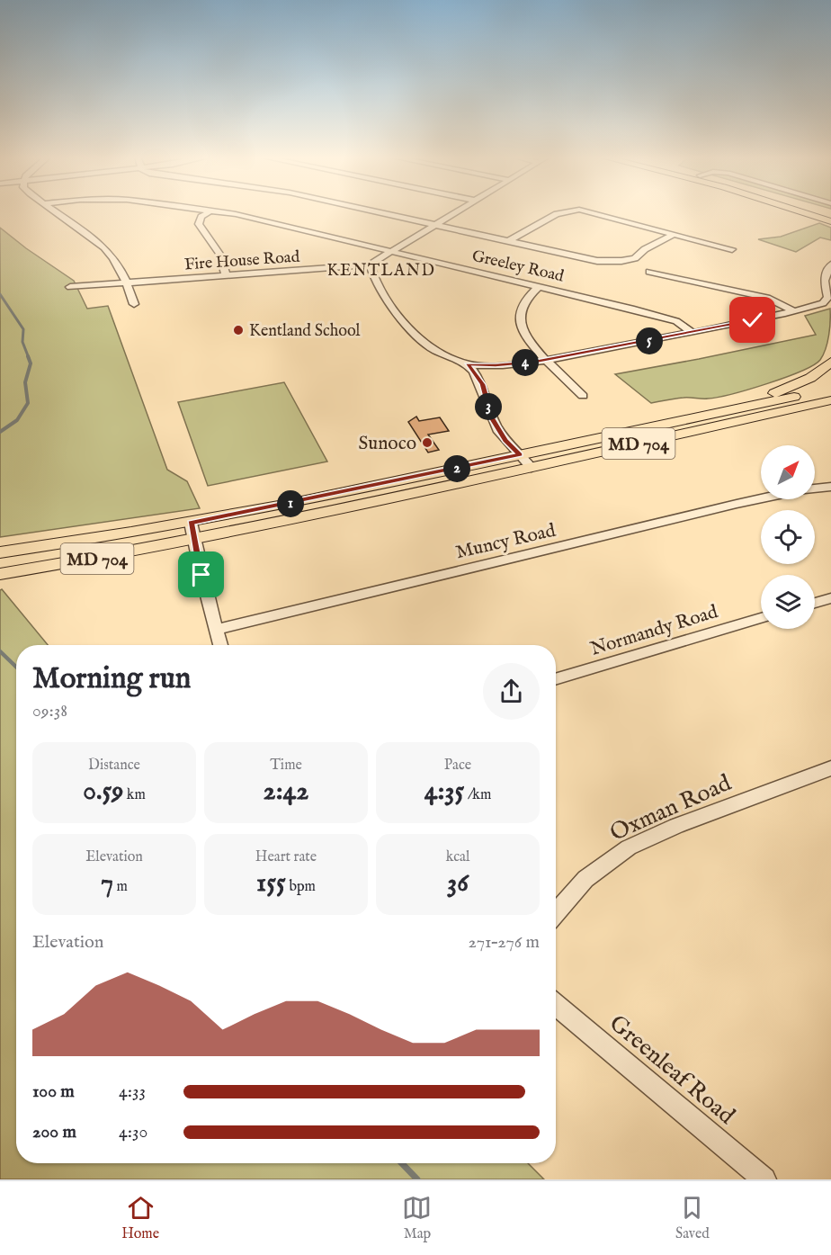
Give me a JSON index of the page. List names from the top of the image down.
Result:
{
  "streets": {
    "main road": ["MD 704"],
    "street": [
      "Fire House Road",
      "Greeley Road",
      "Muncy Road",
      "Normandy Road",
      "Oxman Road",
      "Greenleaf Road"
    ]
  },
  "crossings": [
    ["Fire House Road", "Greeley Road"]
  ],
  "districts": ["KENTLAND"],
  "places": ["Kentland School", "Sunoco"],
  "north": "top right",
  "page": {
    "pins": [
      "5",
      "4",
      "3",
      "2",
      "1"
    ],
    "heading": ["Morning run", "09:38"],
    "stats": [
      ["Distance", "0.59 km"],
      ["Time", "2:42"],
      ["Pace", "4:35 /km"],
      ["Elevation", "7 m"],
      ["Heart rate", "155 bpm"],
      ["kcal", "36"]
    ],
    "chart": ["Elevation", "271–276 m"],
    "list": [
      {
        "name": "100 m",
        "note": "4:33"
      },
      {
        "name": "200 m",
        "note": "4:30"
      }
    ],
    "tabs": ["Home", "Map", "Saved"]
  }
}
